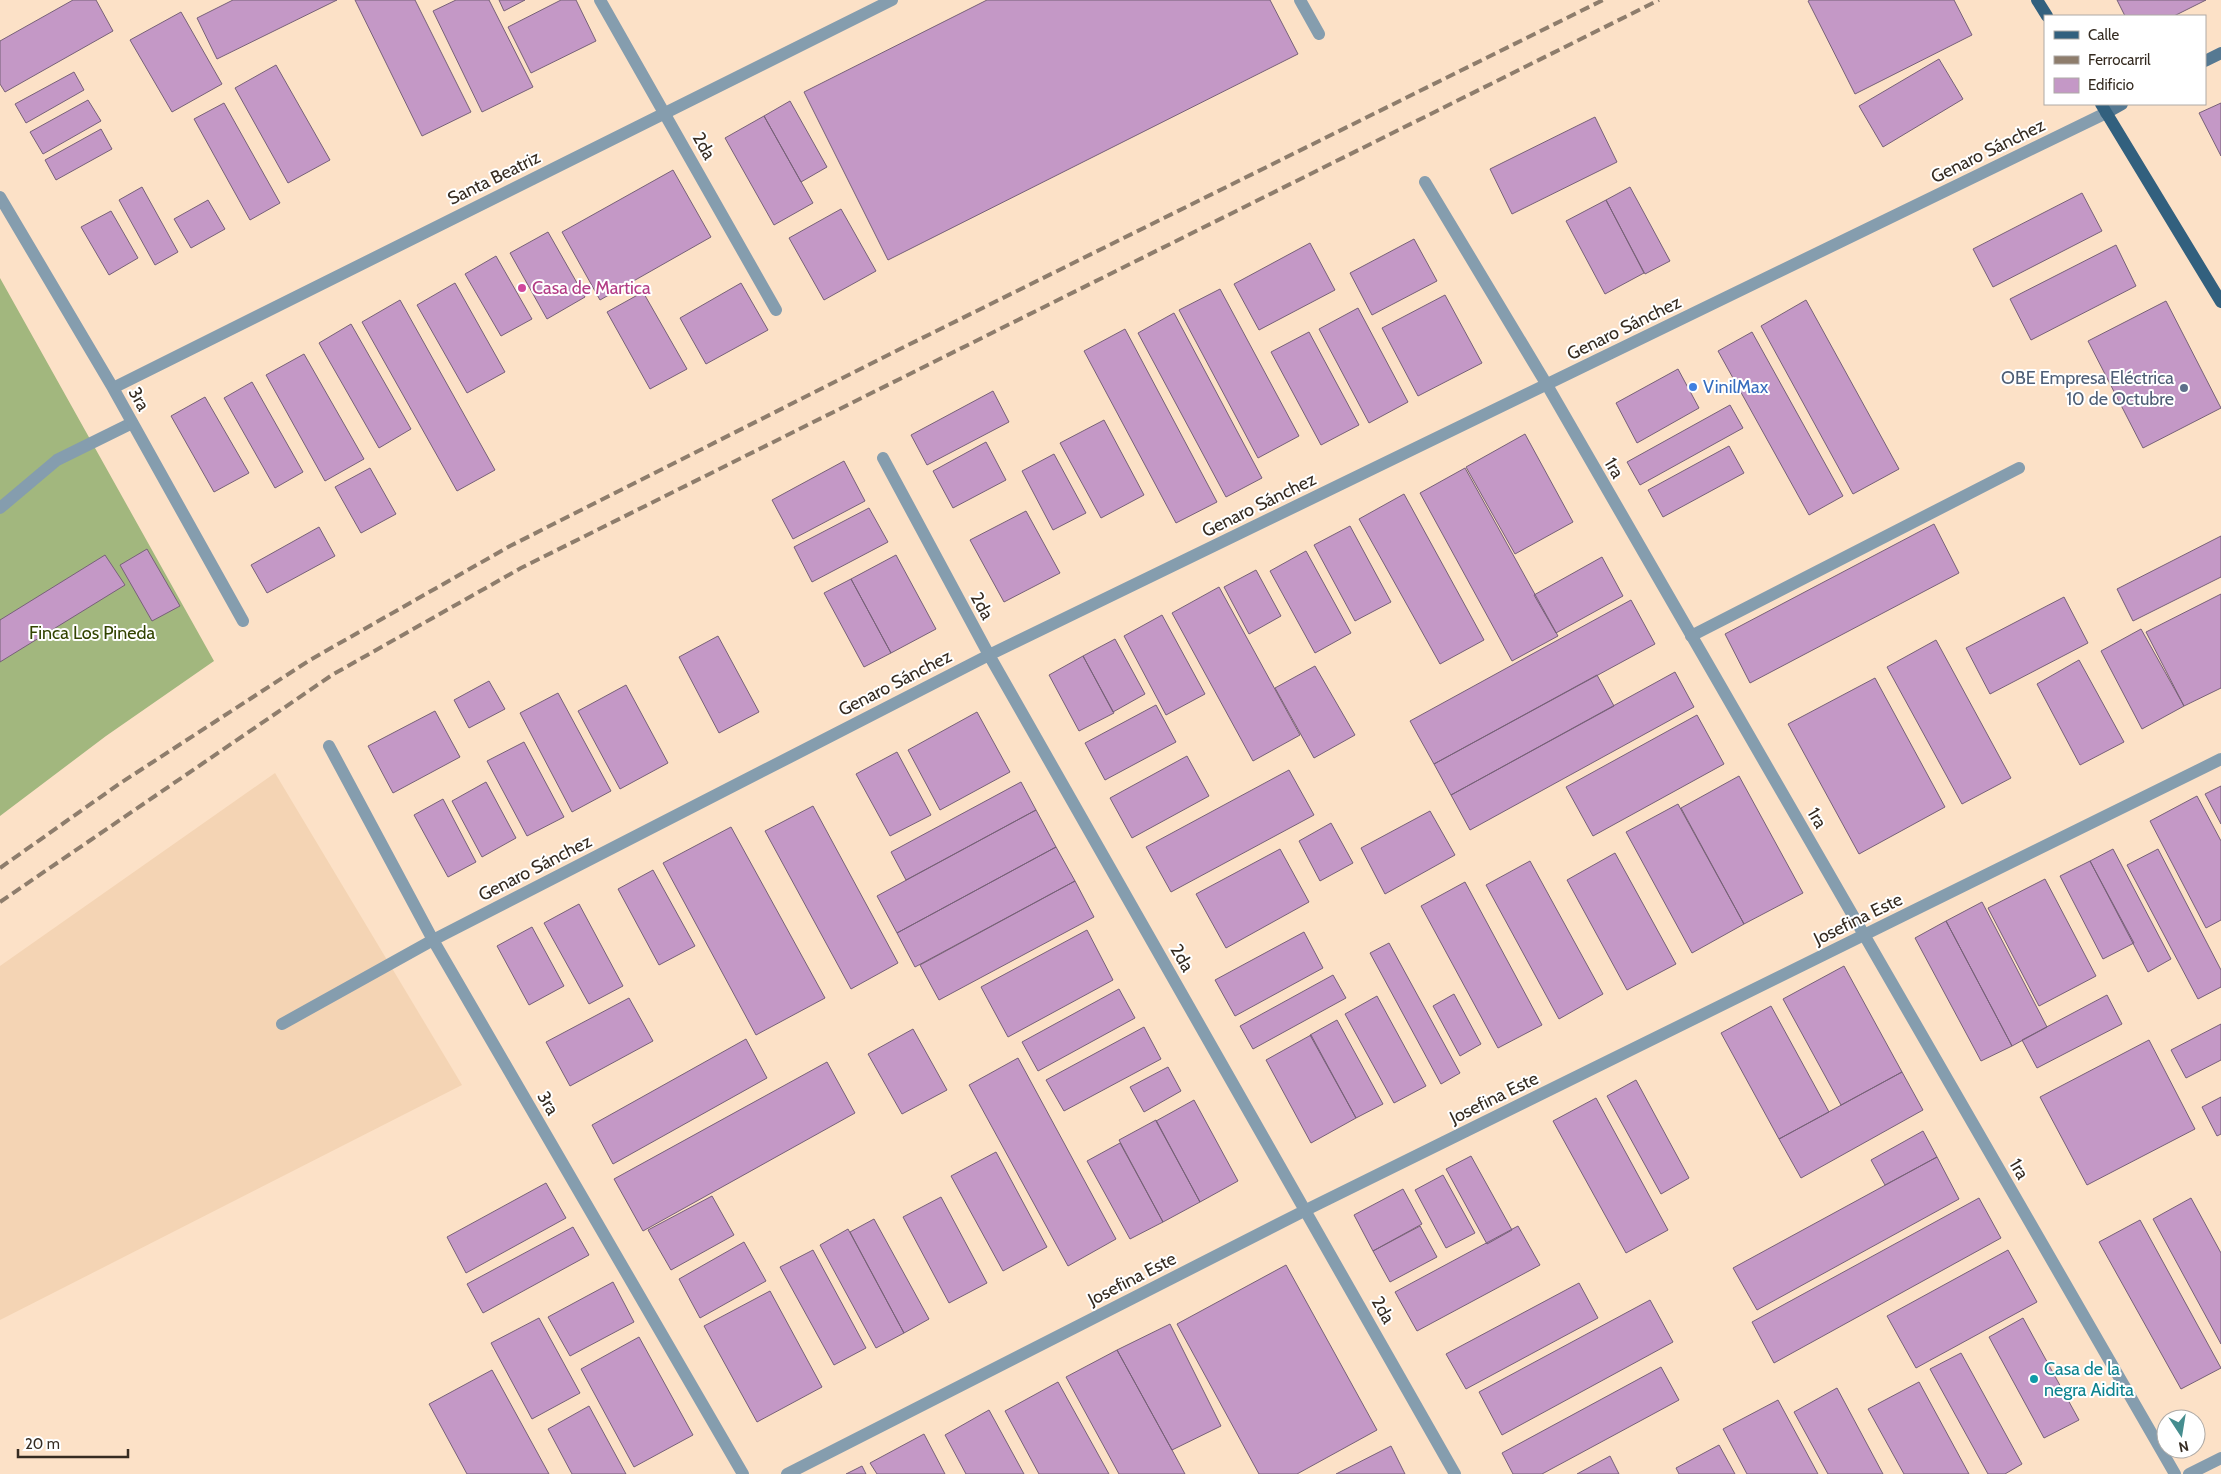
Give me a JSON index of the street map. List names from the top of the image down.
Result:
{
  "streets": {
    "street": [
      "2da",
      "Genaro Sánchez",
      "Santa Beatriz",
      "3ra",
      "1ra",
      "Josefina Este"
    ]
  },
  "crossings": [
    ["2da", "Genaro Sánchez"],
    ["2da", "Santa Beatriz"],
    ["2da", "Josefina Este"],
    ["Genaro Sánchez", "3ra"],
    ["Genaro Sánchez", "1ra"],
    ["Santa Beatriz", "3ra"],
    ["1ra", "Josefina Este"]
  ],
  "parks": ["Finca Los Pineda"],
  "places": [
    "Casa de Martica",
    "VinilMax",
    "OBE Empresa Eléctrica 10 de Octubre",
    "Casa de la negra Aidita"
  ],
  "legend": ["Calle", "Ferrocarril", "Edificio"],
  "scale_bar": "20 m",
  "north": "bottom"
}
